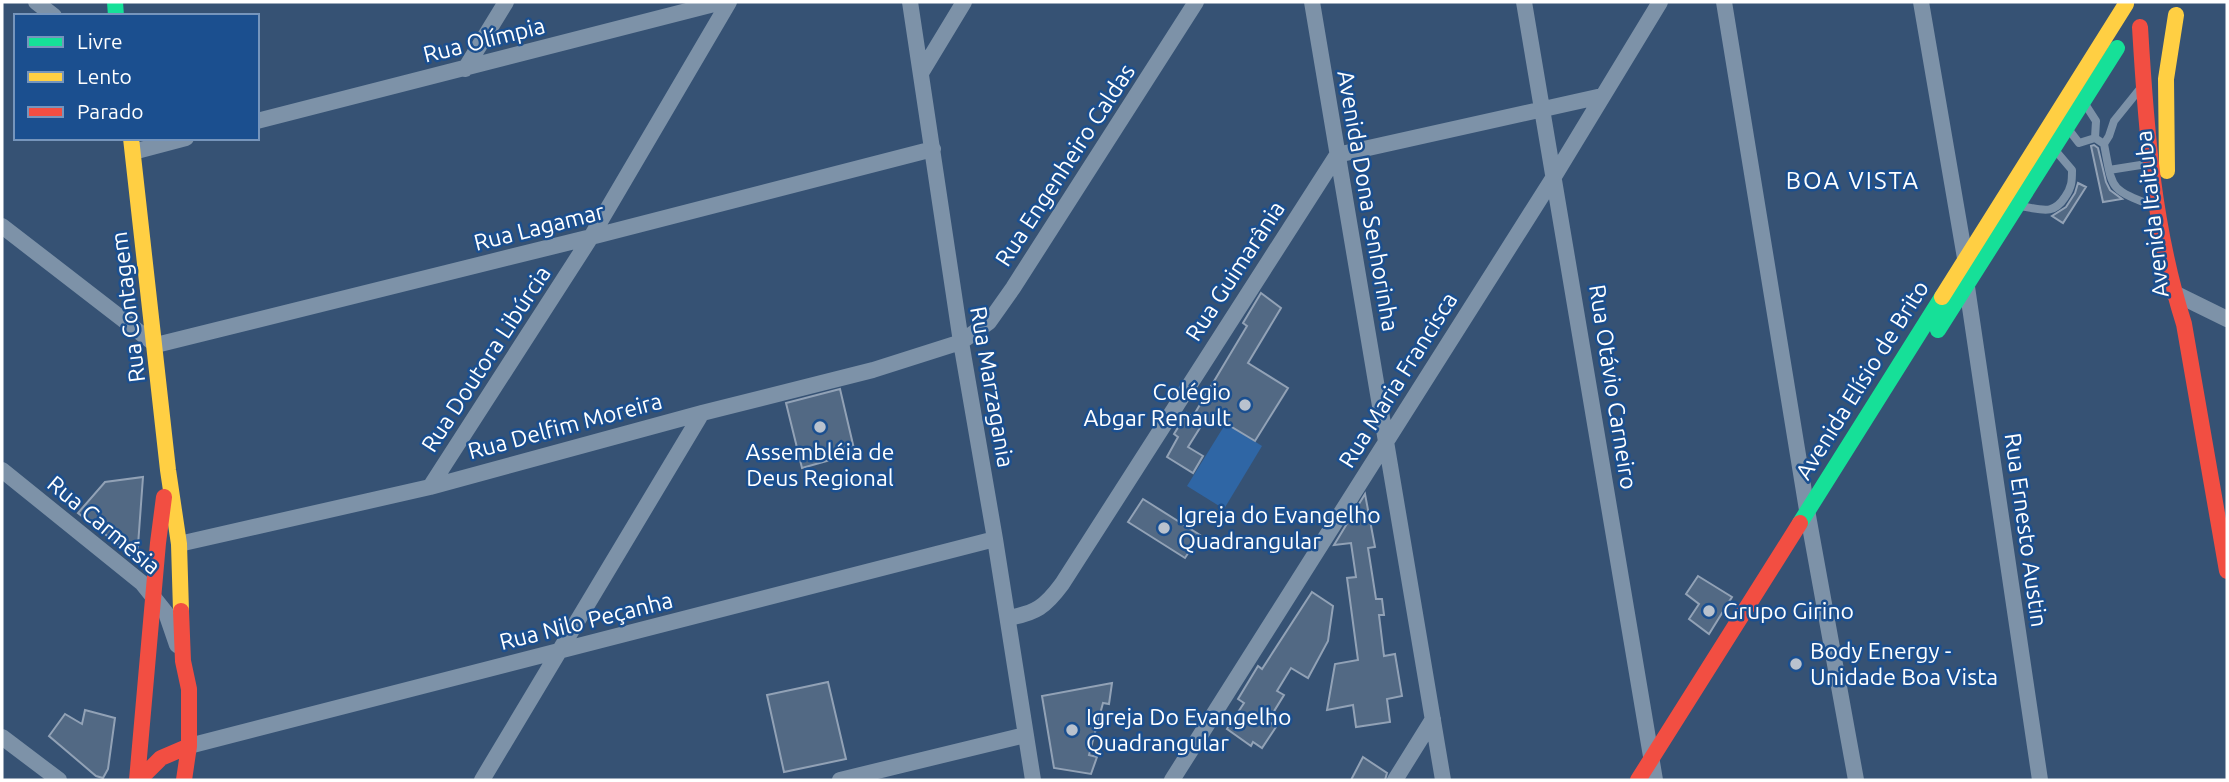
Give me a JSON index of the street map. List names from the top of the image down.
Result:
{
  "streets": {
    "street": [
      "Rua Olímpia",
      "Rua Engenheiro Caldas",
      "Avenida Dona Senhorinha",
      "Avenida Itaituba",
      "Rua Lagamar",
      "Rua Guimarânia",
      "Rua Contagem",
      "Rua Doutora Libúrcia",
      "Rua Maria Francisca",
      "Avenida Elísio de Brito",
      "Rua Marzagania",
      "Rua Otávio Carneiro",
      "Rua Delfim Moreira",
      "Rua Carmésia",
      "Rua Ernesto Austin",
      "Rua Nilo Peçanha"
    ]
  },
  "crossings": [
    ["Rua Engenheiro Caldas", "Rua Marzagania"],
    ["Rua Engenheiro Caldas", "Rua Delfim Moreira"],
    ["Avenida Dona Senhorinha", "Rua Guimarânia"],
    ["Avenida Dona Senhorinha", "Rua Maria Francisca"],
    ["Avenida Itaituba", "Avenida Elísio de Brito"],
    ["Rua Lagamar", "Rua Contagem"],
    ["Rua Lagamar", "Rua Doutora Libúrcia"],
    ["Rua Lagamar", "Rua Marzagania"],
    ["Rua Guimarânia", "Rua Marzagania"],
    ["Rua Contagem", "Rua Delfim Moreira"],
    ["Rua Contagem", "Rua Carmésia"],
    ["Rua Contagem", "Rua Nilo Peçanha"],
    ["Rua Doutora Libúrcia", "Rua Delfim Moreira"],
    ["Rua Maria Francisca", "Rua Otávio Carneiro"],
    ["Avenida Elísio de Brito", "Rua Otávio Carneiro"],
    ["Avenida Elísio de Brito", "Rua Ernesto Austin"],
    ["Rua Marzagania", "Rua Delfim Moreira"],
    ["Rua Marzagania", "Rua Nilo Peçanha"]
  ],
  "districts": ["BOA VISTA"],
  "places": [
    "Colégio Abgar Renault",
    "Assembléia de Deus Regional",
    "Igreja do Evangelho Quadrangular",
    "Grupo Girino",
    "Body Energy - Unidade Boa Vista",
    "Igreja Do Evangelho Quadrangular"
  ],
  "legend": ["Livre", "Lento", "Parado"]
}
